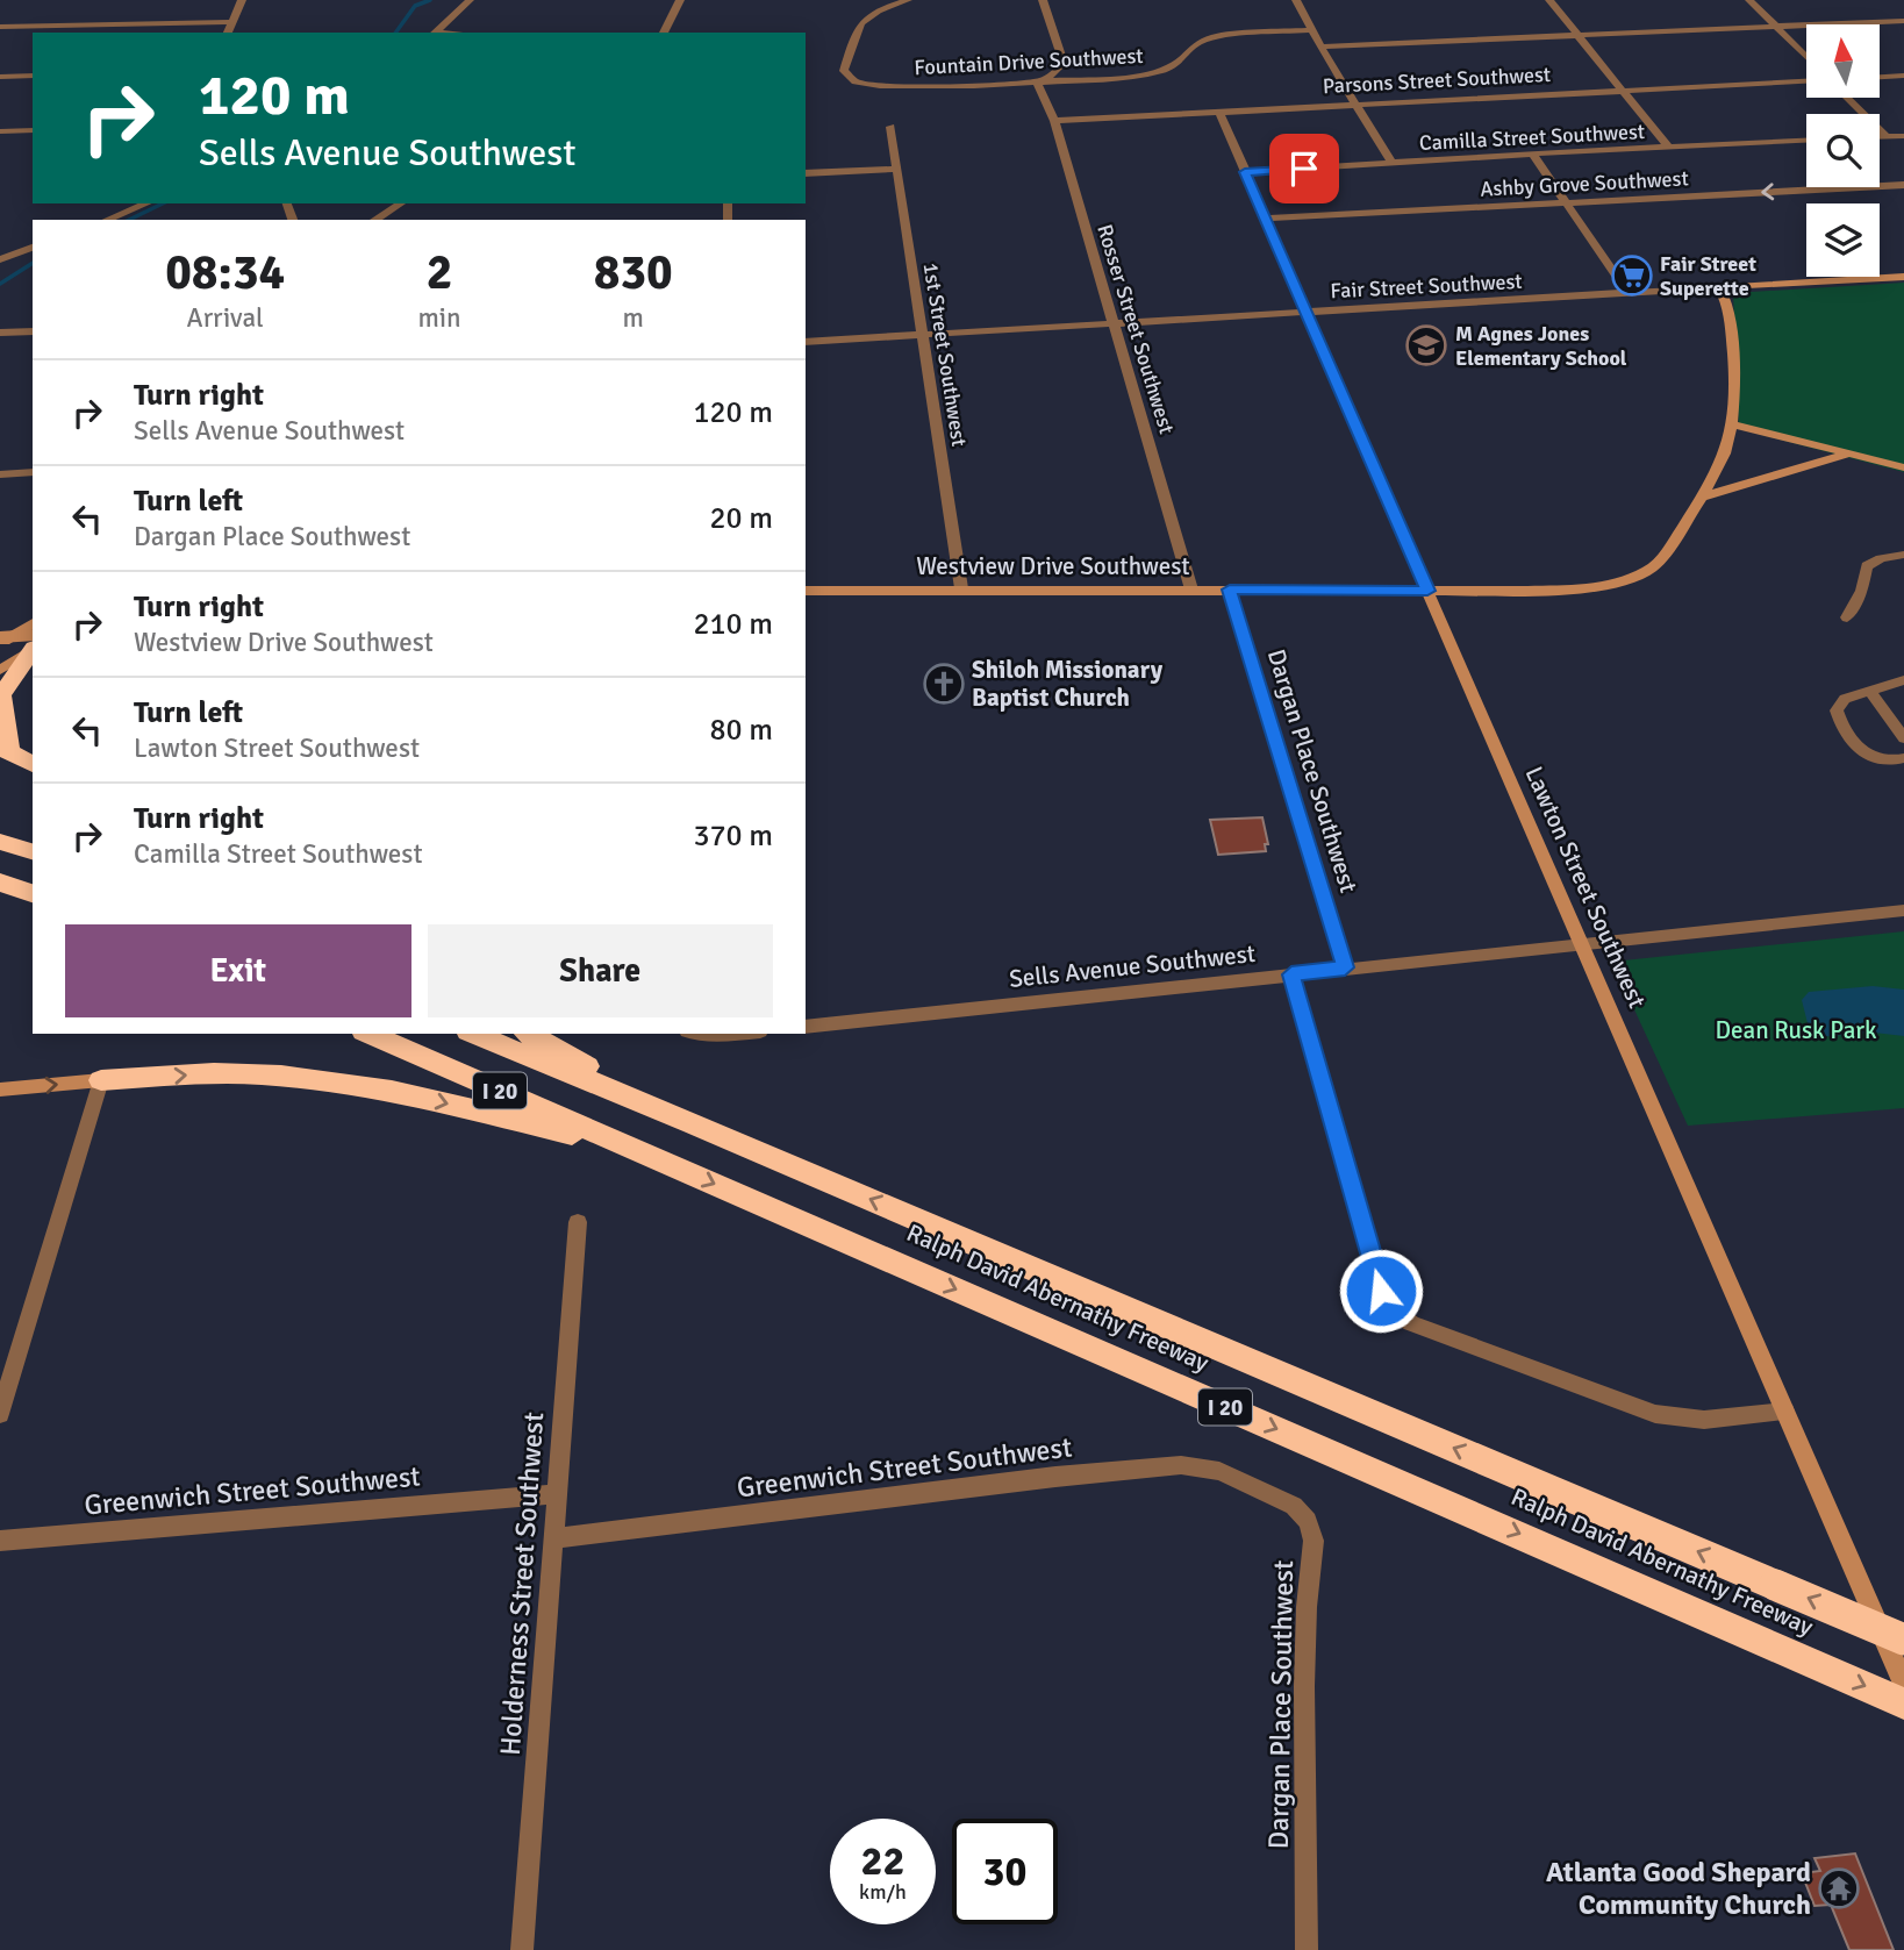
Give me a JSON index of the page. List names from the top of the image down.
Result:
{
  "streets": {
    "highway": ["I 20", "Ralph David Abernathy Freeway"],
    "street": [
      "Fountain Drive Southwest",
      "Parsons Street Southwest",
      "Camilla Street Southwest",
      "Ashby Grove Southwest",
      "Fair Street Southwest",
      "Rosser Street Southwest",
      "1st Street Southwest",
      "Westview Drive Southwest",
      "Dargan Place Southwest",
      "Lawton Street Southwest",
      "Sells Avenue Southwest",
      "Greenwich Street Southwest",
      "Holderness Street Southwest"
    ]
  },
  "crossings": [
    ["Fountain Drive Southwest", "Rosser Street Southwest"],
    ["Parsons Street Southwest", "Rosser Street Southwest"],
    ["Parsons Street Southwest", "Lawton Street Southwest"],
    ["Camilla Street Southwest", "Lawton Street Southwest"],
    ["Ashby Grove Southwest", "Lawton Street Southwest"],
    ["Fair Street Southwest", "Rosser Street Southwest"],
    ["Fair Street Southwest", "1st Street Southwest"],
    ["Fair Street Southwest", "Westview Drive Southwest"],
    ["Fair Street Southwest", "Lawton Street Southwest"],
    ["Rosser Street Southwest", "Westview Drive Southwest"],
    ["1st Street Southwest", "Westview Drive Southwest"],
    ["Westview Drive Southwest", "Dargan Place Southwest"],
    ["Westview Drive Southwest", "Lawton Street Southwest"],
    ["Dargan Place Southwest", "Sells Avenue Southwest"],
    ["Dargan Place Southwest", "Greenwich Street Southwest"],
    ["Lawton Street Southwest", "Sells Avenue Southwest"],
    ["Greenwich Street Southwest", "Holderness Street Southwest"]
  ],
  "one_way": ["Ashby Grove Southwest"],
  "parks": ["Dean Rusk Park"],
  "places": {
    "supermarket": ["Fair Street Superette"],
    "school or university": ["M Agnes Jones Elementary School"],
    "church": ["Shiloh Missionary Baptist Church"],
    "temple": ["Atlanta Good Shepard Community Church"]
  },
  "north": "top",
  "page": {
    "turn": ["120 m", "Sells Avenue Southwest"],
    "eta": [
      "08:34",
      "Arrival",
      "2",
      "min",
      "830",
      "m"
    ],
    "list": [
      {
        "name": "Turn right",
        "note": "Sells Avenue Southwest",
        "value": "120 m"
      },
      {
        "name": "Turn left",
        "note": "Dargan Place Southwest",
        "value": "20 m"
      },
      {
        "name": "Turn right",
        "note": "Westview Drive Southwest",
        "value": "210 m"
      },
      {
        "name": "Turn left",
        "note": "Lawton Street Southwest",
        "value": "80 m"
      },
      {
        "name": "Turn right",
        "note": "Camilla Street Southwest",
        "value": "370 m"
      }
    ],
    "buttons": ["Exit", "Share"],
    "speed": "22 km/h",
    "limit": "30"
  }
}
